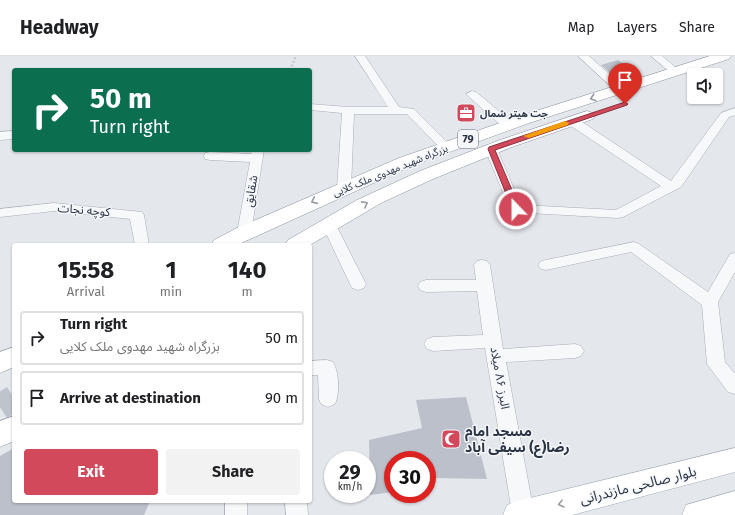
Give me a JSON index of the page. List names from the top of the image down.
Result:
{
  "streets": {
    "main road": ["79", "بزرگراه شهید مهدوی ملک کلایی", "بلوار صالحی مازندرانی"],
    "street": ["شقایق", "کوچه نجات", "البرز ۸۶ میلاد"]
  },
  "crossings": [
    ["بزرگراه شهید مهدوی ملک کلایی", "شقایق"],
    ["البرز ۸۶ میلاد", "بلوار صالحی مازندرانی"]
  ],
  "one_way": ["بلوار صالحی مازندرانی"],
  "places": {
    "office": ["جت هیتر شمال"],
    "mosque": ["مسجد امام رضا(ع) سیفی آباد"]
  },
  "page": {
    "header": "Headway",
    "nav": ["Map", "Layers", "Share"],
    "turn": ["50 m", "Turn right"],
    "eta": [
      "15:58",
      "Arrival",
      "1",
      "min",
      "140",
      "m"
    ],
    "list": [
      {
        "name": "Turn right",
        "note": "بزرگراه شهید مهدوی ملک کلایی",
        "value": "50 m"
      },
      {
        "name": "Arrive at destination",
        "value": "90 m"
      }
    ],
    "buttons": ["Exit", "Share"],
    "speed": "29 km/h",
    "limit": "30"
  }
}
